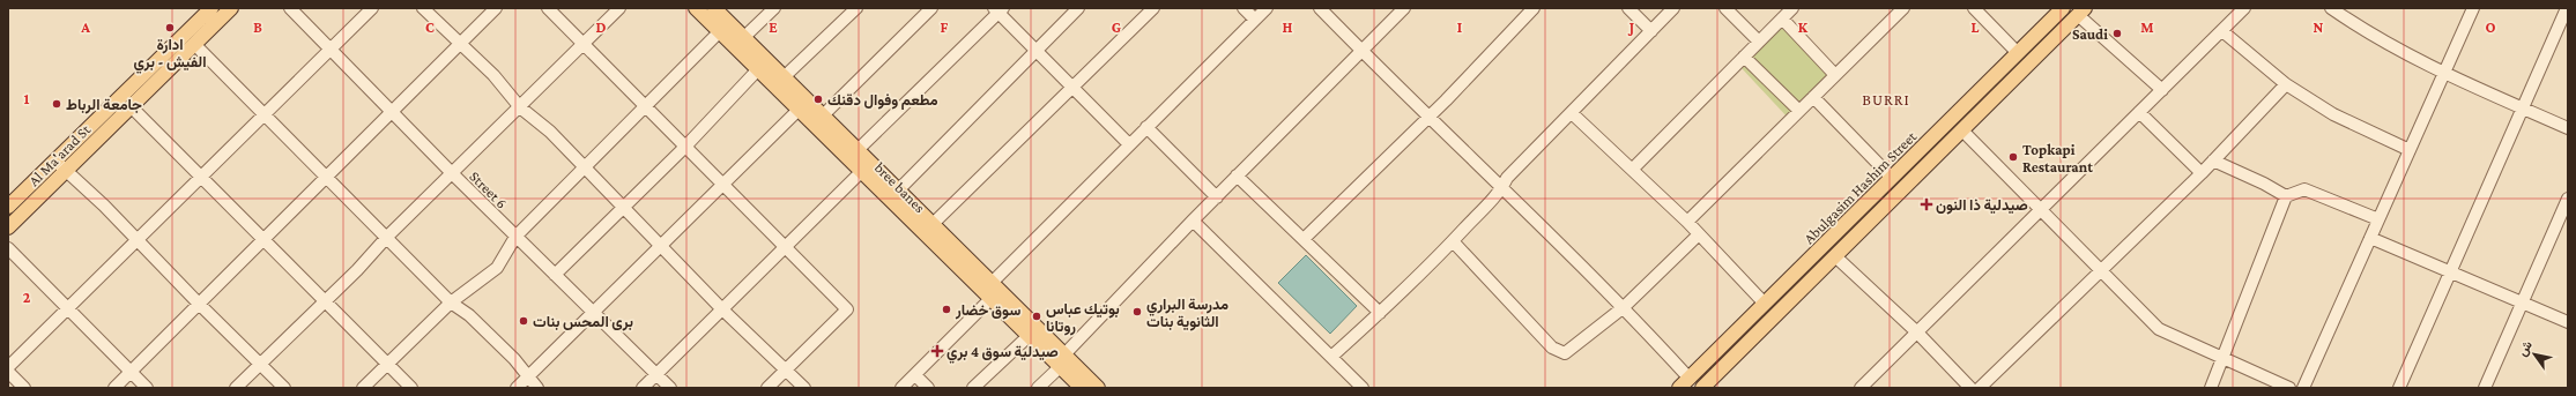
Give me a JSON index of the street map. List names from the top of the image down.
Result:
{
  "streets": {
    "main road": ["Al Ma'arad St", "bree banes", "Abulgasim Hashim Street"],
    "street": ["Street 6"]
  },
  "districts": ["BURRI"],
  "places": {
    "other": [
      "ادارة الفيش - بري",
      "Saudi",
      "مطعم وفوال دقنك",
      "جامعة الرباط",
      "Topkapi Restaurant",
      "سوق خضار",
      "مدرسة البراري الثانوية بنات",
      "بوتيك عباس روتانا",
      "برى المحس بنات"
    ],
    "health": ["صيدلية ذا النون", "صيدلية سوق 4 بري"]
  },
  "north": "top left",
  "grid": {
    "columns": [
      "A",
      "B",
      "C",
      "D",
      "E",
      "F",
      "G",
      "H",
      "I",
      "J",
      "K",
      "L",
      "M",
      "N",
      "O"
    ],
    "rows": ["1", "2"]
  }
}
